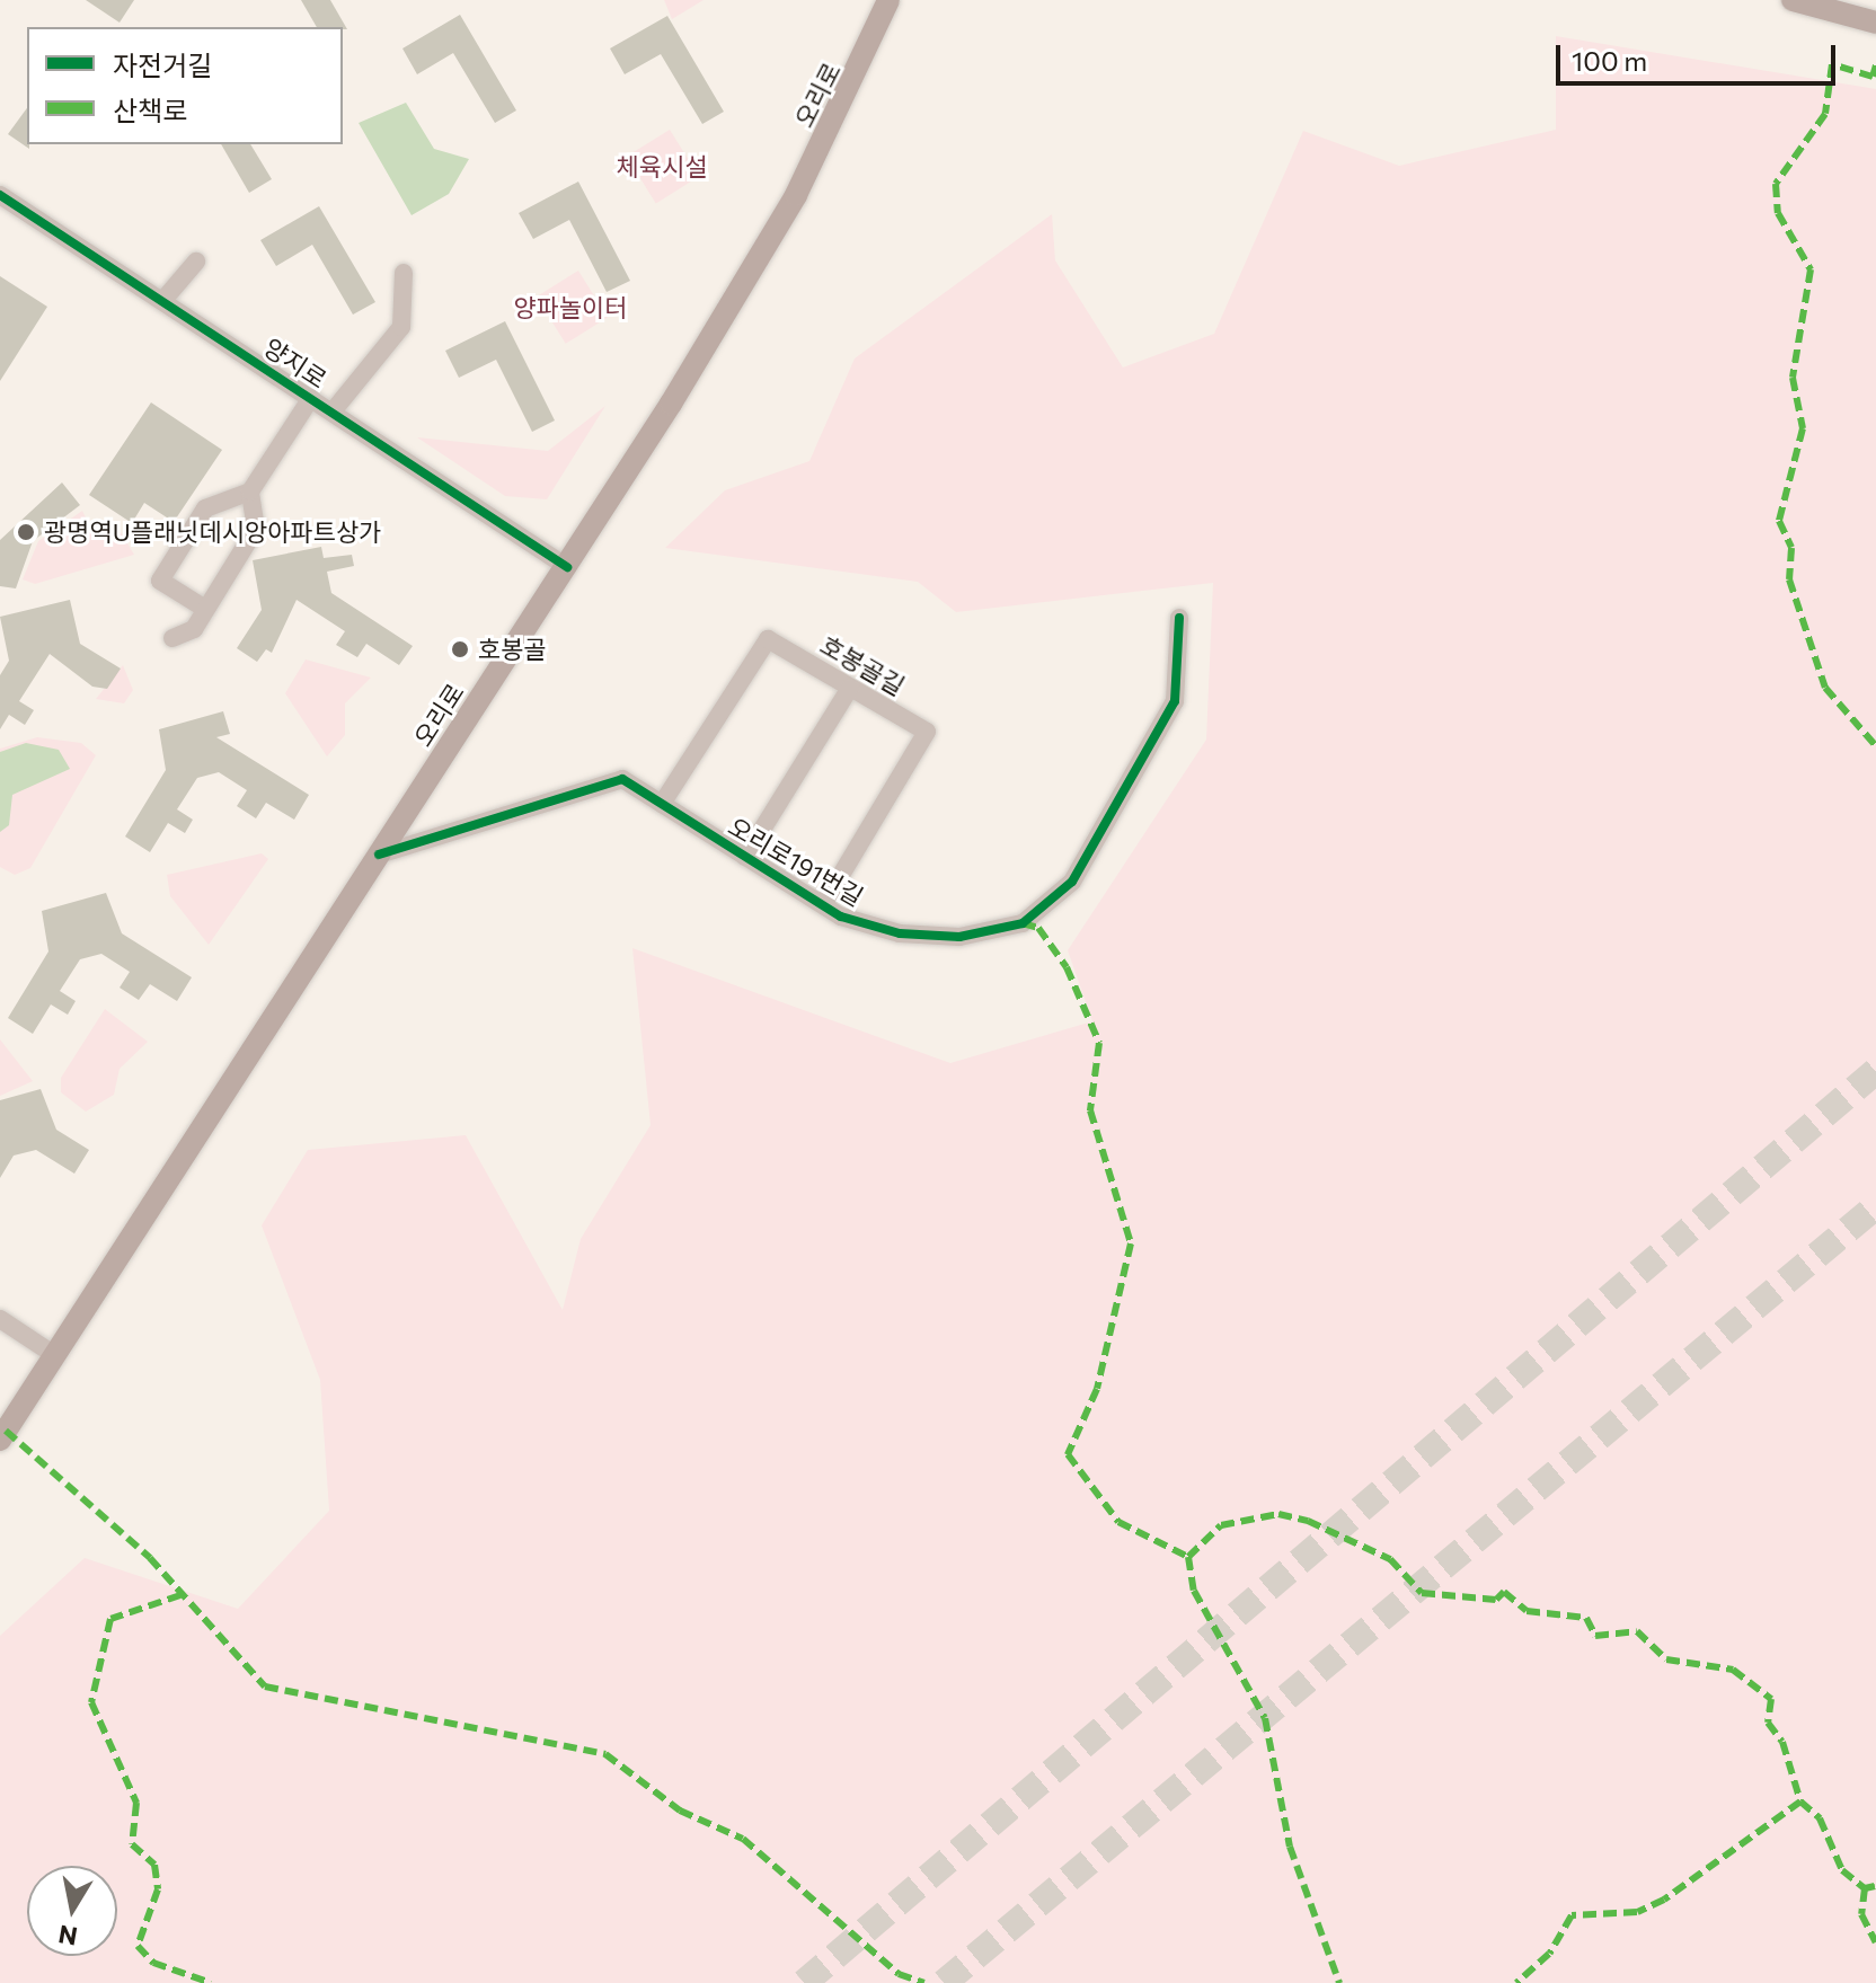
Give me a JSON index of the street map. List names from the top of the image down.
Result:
{
  "streets": {
    "main road": ["오리로"],
    "street": ["양지로", "호봉골길", "오리로191번길"]
  },
  "crossings": [
    ["오리로", "양지로"],
    ["오리로", "오리로191번길"],
    ["호봉골길", "오리로191번길"]
  ],
  "parks": ["체육시설", "양파놀이터"],
  "places": ["광명역U플래닛데시앙아파트상가", "호봉골"],
  "legend": ["자전거길", "산책로"],
  "scale_bar": "100 m",
  "north": "bottom"
}
